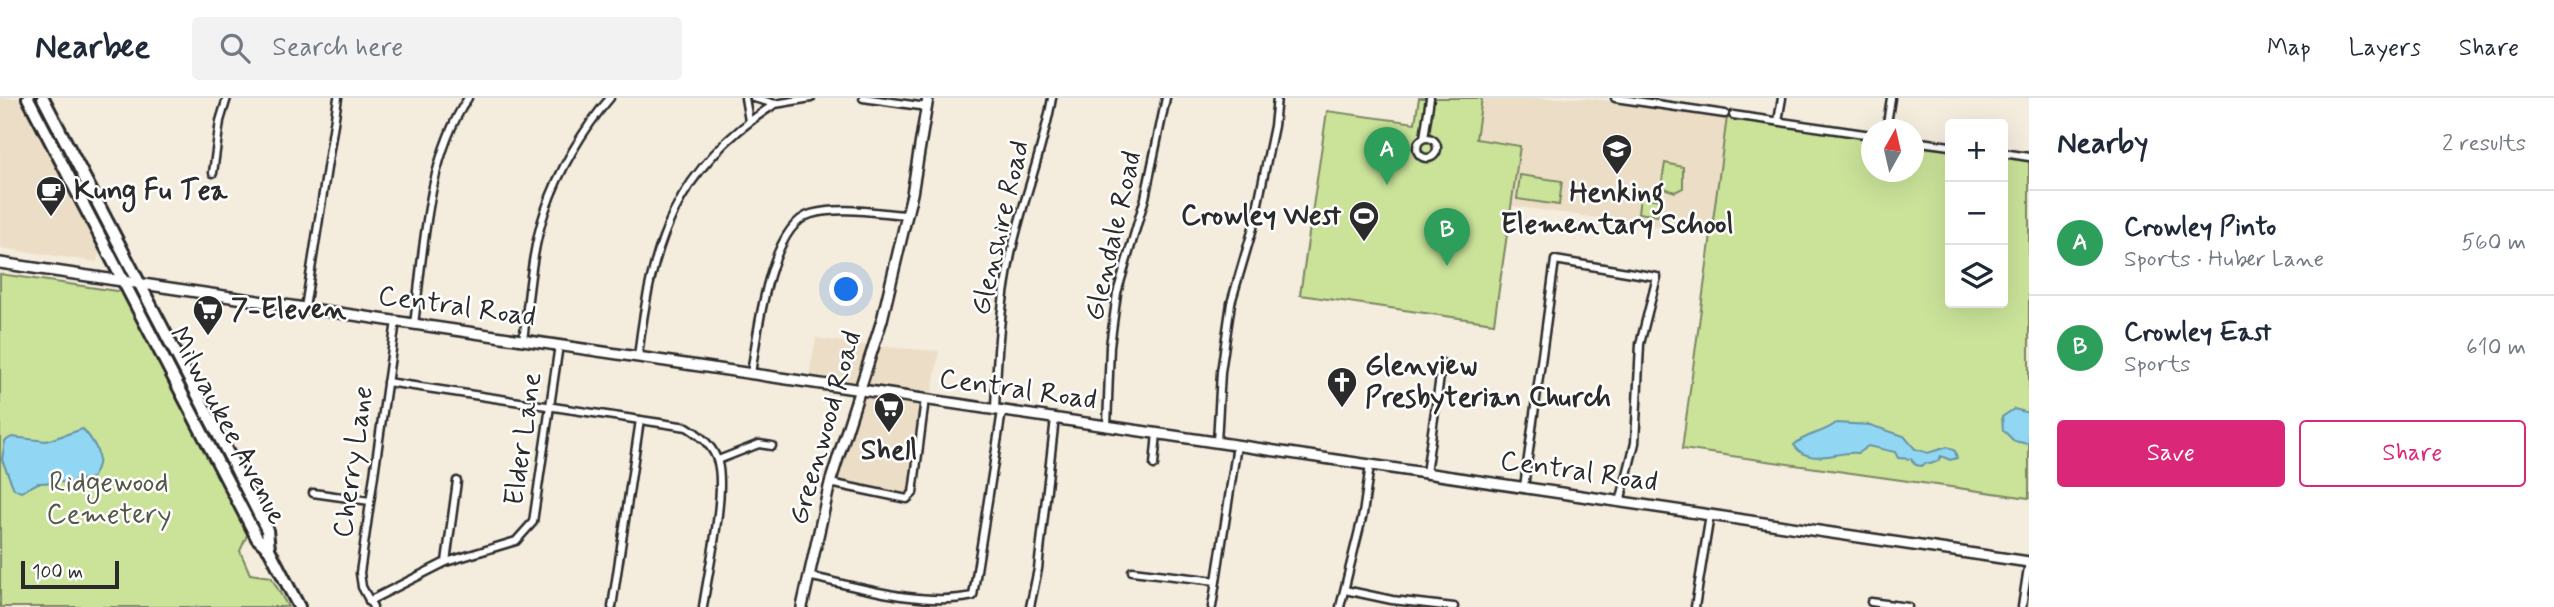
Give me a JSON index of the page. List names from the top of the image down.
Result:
{
  "streets": {
    "main road": ["Central Road", "Milwaukee Avenue", "Greenwood Road"],
    "street": [
      "Glenshire Road",
      "Glendale Road",
      "Elder Lane",
      "Cherry Lane"
    ]
  },
  "crossings": [
    ["Glenshire Road", "Central Road"],
    ["Glendale Road", "Central Road"],
    ["Central Road", "Milwaukee Avenue"],
    ["Central Road", "Greenwood Road"],
    ["Central Road", "Elder Lane"],
    ["Central Road", "Cherry Lane"],
    ["Elder Lane", "Cherry Lane"]
  ],
  "parks": ["Ridgewood Cemetery"],
  "places": {
    "school or university": ["Henking Elementary School"],
    "cafe": ["Kung Fu Tea"],
    "sports": ["Crowley West"],
    "supermarket": ["7-Eleven", "Shell"],
    "church": ["Glenview Presbyterian Church"]
  },
  "scale_bar": "100 m",
  "north": "top",
  "page": {
    "header": "Nearbee",
    "search": "Search here",
    "nav": ["Map", "Layers", "Share"],
    "heading": ["Nearby", "2 results"],
    "map_buttons": ["+", "−"],
    "pins": ["A", "B"],
    "list": [
      {
        "mark": "A",
        "name": "Crowley Pinto",
        "note": "Sports · Huber Lane",
        "value": "560 m"
      },
      {
        "mark": "B",
        "name": "Crowley East",
        "note": "Sports",
        "value": "610 m"
      }
    ],
    "buttons": ["Save", "Share"],
    "scale": "100 m"
  }
}
